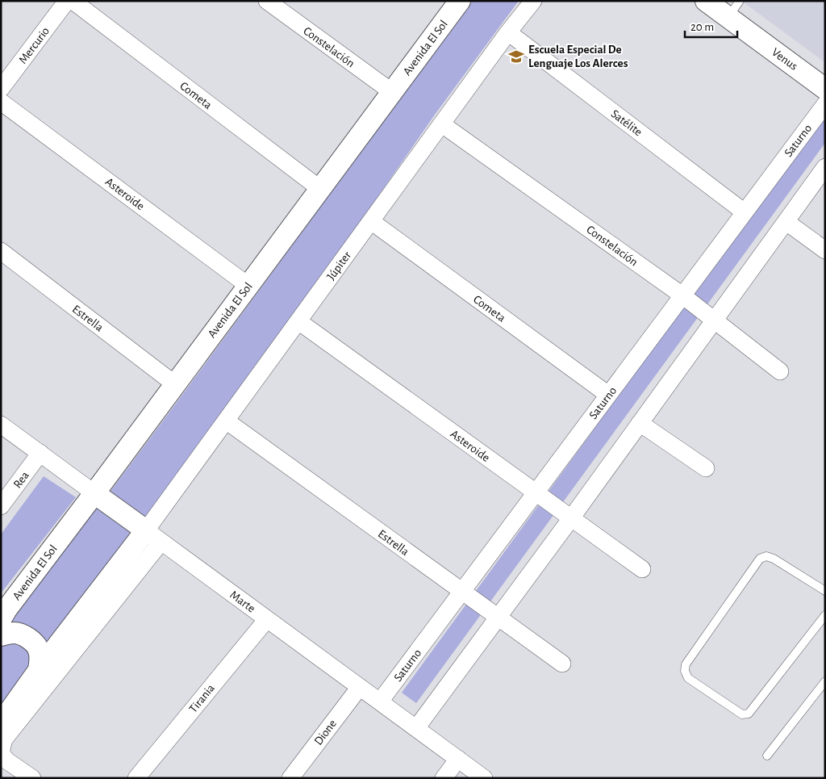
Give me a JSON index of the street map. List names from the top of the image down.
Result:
{
  "streets": {
    "street": [
      "Mercurio",
      "Constelación",
      "Avenida El Sol",
      "Venus",
      "Cometa",
      "Satélite",
      "Saturno",
      "Asteroide",
      "Júpiter",
      "Estrella",
      "Rea",
      "Marte",
      "Tirania",
      "Dione"
    ]
  },
  "crossings": [
    ["Constelación", "Avenida El Sol"],
    ["Constelación", "Saturno"],
    ["Constelación", "Júpiter"],
    ["Avenida El Sol", "Cometa"],
    ["Avenida El Sol", "Asteroide"],
    ["Avenida El Sol", "Estrella"],
    ["Avenida El Sol", "Marte"],
    ["Cometa", "Saturno"],
    ["Cometa", "Júpiter"],
    ["Satélite", "Saturno"],
    ["Satélite", "Júpiter"],
    ["Saturno", "Asteroide"],
    ["Saturno", "Estrella"],
    ["Saturno", "Marte"],
    ["Asteroide", "Júpiter"],
    ["Júpiter", "Estrella"],
    ["Júpiter", "Marte"],
    ["Rea", "Marte"],
    ["Marte", "Tirania"],
    ["Marte", "Dione"]
  ],
  "places": {
    "school or university": ["Escuela Especial De Lenguaje Los Alerces"]
  },
  "scale_bar": "20 m"
}
